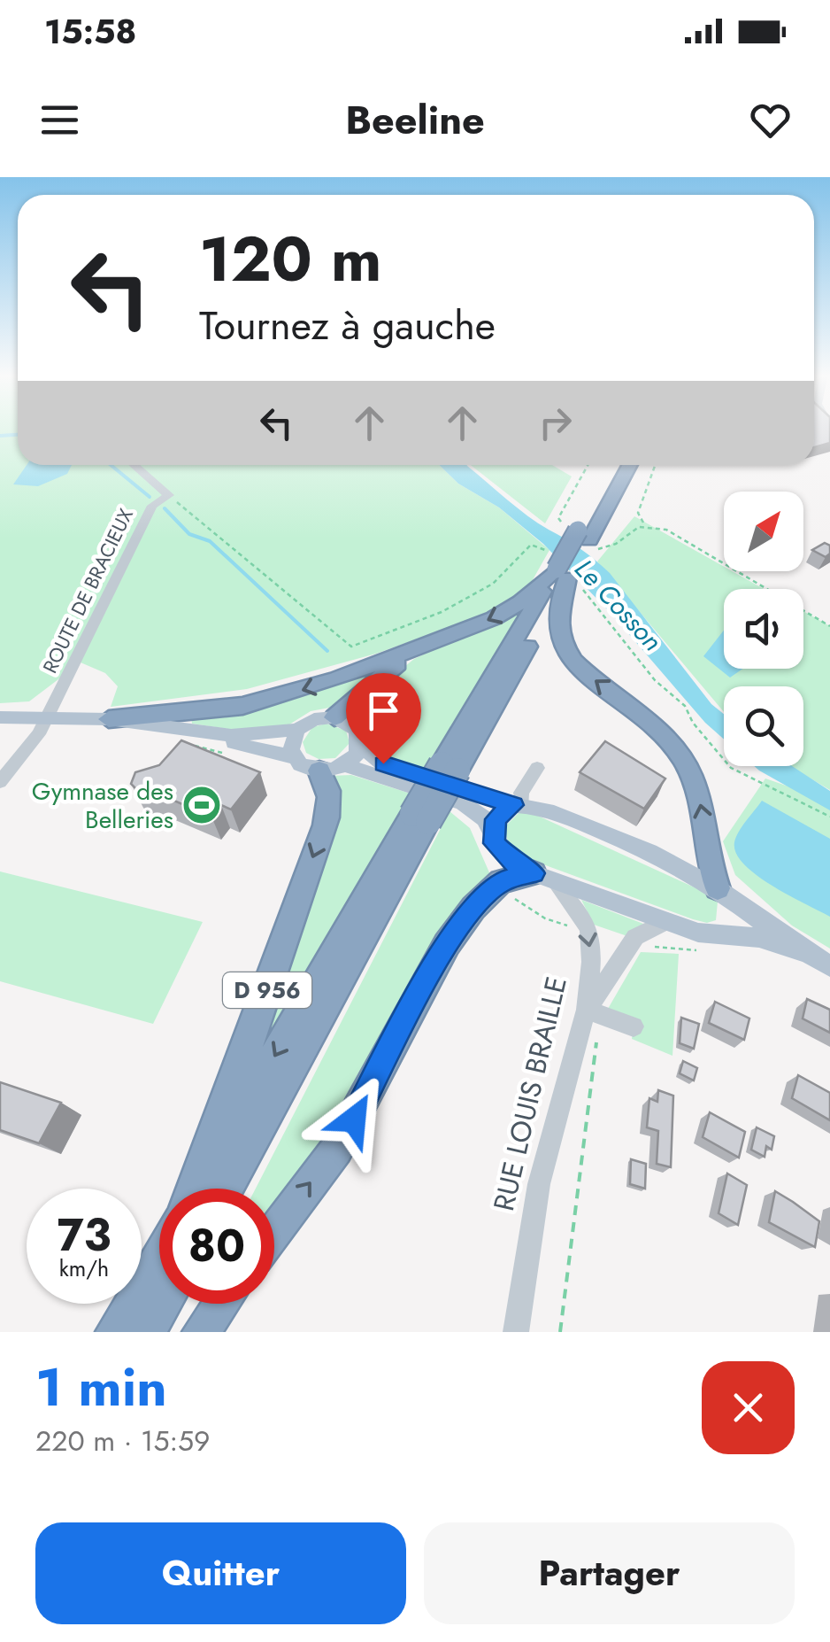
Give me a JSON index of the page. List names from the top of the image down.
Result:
{
  "streets": {
    "highway": ["D 956"],
    "street": ["ROUTE DE BRACIEUX", "RUE LOUIS BRAILLE"]
  },
  "water": ["Le Cosson"],
  "places": {
    "sports": ["Gymnase des Belleries"]
  },
  "north": "top right",
  "page": {
    "status": "15:58",
    "header": "Beeline",
    "turn": ["120 m", "Tournez à gauche"],
    "speed": "73 km/h",
    "limit": "80",
    "heading": ["1 min", "220 m · 15:59"],
    "buttons": ["Quitter", "Partager"]
  }
}
